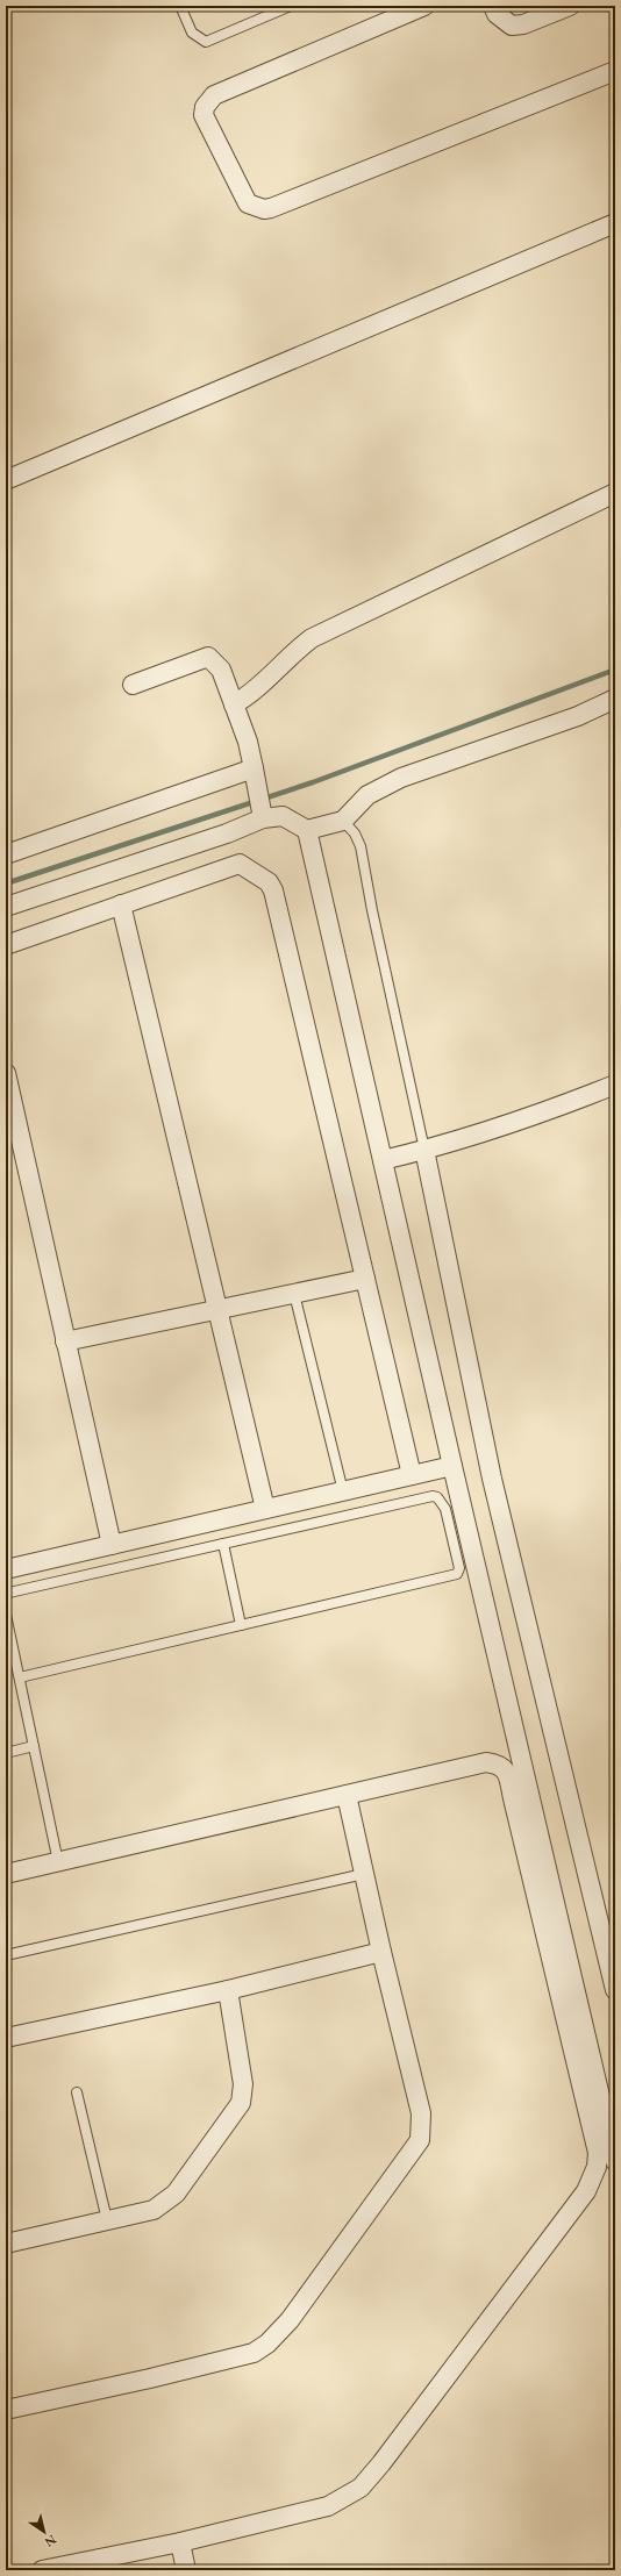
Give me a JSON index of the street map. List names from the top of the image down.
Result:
{
  "north": "bottom right"
}
